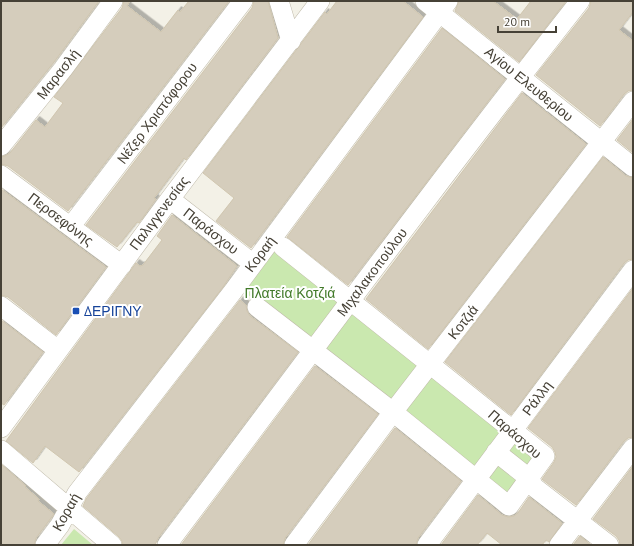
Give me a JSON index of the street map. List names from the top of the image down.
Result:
{
  "streets": {
    "street": [
      "Μαρασλή",
      "Αγίου Ελευθερίου",
      "Nέζερ Χριστόφορου",
      "Παλιγγενεσίας",
      "Περσεφόνης",
      "Παράσχου",
      "Κοραή",
      "Μιχαλακοπούλου",
      "Κοτζιά",
      "Ράλλη"
    ]
  },
  "crossings": [
    ["Αγίου Ελευθερίου", "Κοραή"],
    ["Αγίου Ελευθερίου", "Μιχαλακοπούλου"],
    ["Αγίου Ελευθερίου", "Κοτζιά"],
    ["Nέζερ Χριστόφορου", "Περσεφόνης"],
    ["Παλιγγενεσίας", "Περσεφόνης"],
    ["Παλιγγενεσίας", "Παράσχου"],
    ["Παράσχου", "Κοραή"],
    ["Παράσχου", "Μιχαλακοπούλου"],
    ["Παράσχου", "Κοτζιά"],
    ["Παράσχου", "Ράλλη"]
  ],
  "parks": ["Πλατεία Κοτζιά"],
  "places": {
    "transit": ["ΔΕΡΙΓΝΥ"]
  },
  "scale_bar": "20 m"
}
